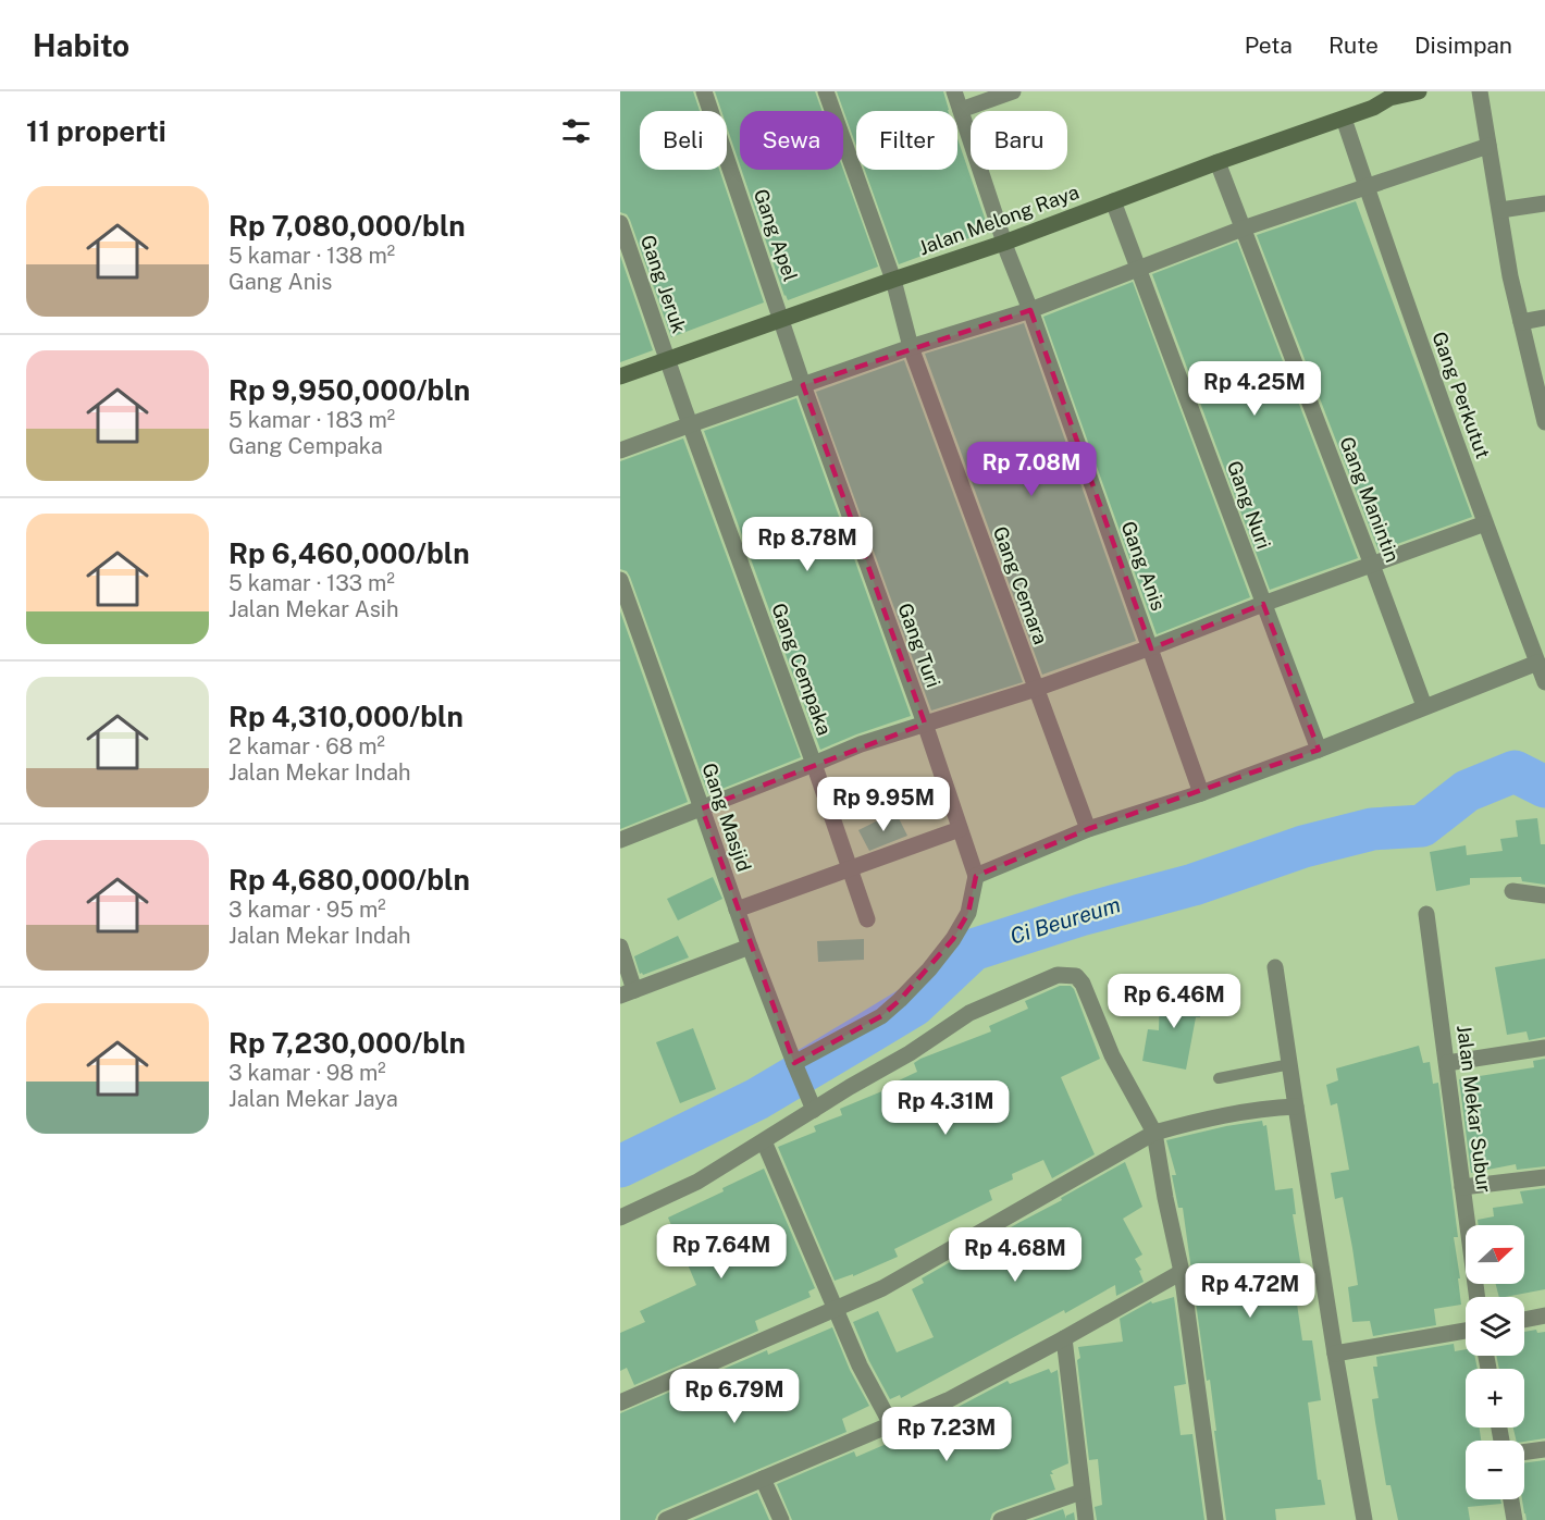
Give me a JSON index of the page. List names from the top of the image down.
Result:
{
  "streets": {
    "main road": ["Jalan Melong Raya"],
    "street": [
      "Gang Apel",
      "Gang Jeruk",
      "Gang Perkutut",
      "Gang Manintin",
      "Gang Nuri",
      "Gang Anis",
      "Gang Cemara",
      "Gang Turi",
      "Gang Cempaka",
      "Gang Masjid",
      "Jalan Mekar Subur"
    ]
  },
  "crossings": [
    ["Jalan Melong Raya", "Gang Apel"],
    ["Jalan Melong Raya", "Gang Jeruk"],
    ["Jalan Melong Raya", "Gang Perkutut"],
    ["Jalan Melong Raya", "Gang Manintin"],
    ["Jalan Melong Raya", "Gang Nuri"],
    ["Jalan Melong Raya", "Gang Anis"],
    ["Jalan Melong Raya", "Gang Cemara"],
    ["Jalan Melong Raya", "Gang Turi"],
    ["Jalan Melong Raya", "Gang Cempaka"],
    ["Gang Apel", "Gang Turi"],
    ["Gang Jeruk", "Gang Cempaka"]
  ],
  "water": ["Ci Beureum"],
  "north": "right",
  "page": {
    "header": "Habito",
    "nav": ["Peta", "Rute", "Disimpan"],
    "heading": "11 properti",
    "chip": [
      "Beli",
      "Sewa",
      "Filter",
      "Baru"
    ],
    "list": [
      {
        "name": "Rp 7,080,000/bln",
        "note": "5 kamar · 138 m² · Gang Anis"
      },
      {
        "name": "Rp 9,950,000/bln",
        "note": "5 kamar · 183 m² · Gang Cempaka"
      },
      {
        "name": "Rp 6,460,000/bln",
        "note": "5 kamar · 133 m² · Jalan Mekar Asih"
      },
      {
        "name": "Rp 4,310,000/bln",
        "note": "2 kamar · 68 m² · Jalan Mekar Indah"
      },
      {
        "name": "Rp 4,680,000/bln",
        "note": "3 kamar · 95 m² · Jalan Mekar Indah"
      },
      {
        "name": "Rp 7,230,000/bln",
        "note": "3 kamar · 98 m² · Jalan Mekar Jaya"
      }
    ],
    "price": [
      "Rp 4.25M",
      "Rp 7.08M",
      "Rp 8.78M",
      "Rp 9.95M",
      "Rp 6.46M",
      "Rp 4.31M",
      "Rp 7.64M",
      "Rp 4.68M",
      "Rp 4.72M",
      "Rp 6.79M",
      "Rp 7.23M"
    ],
    "map_buttons": ["+", "−"]
  }
}
